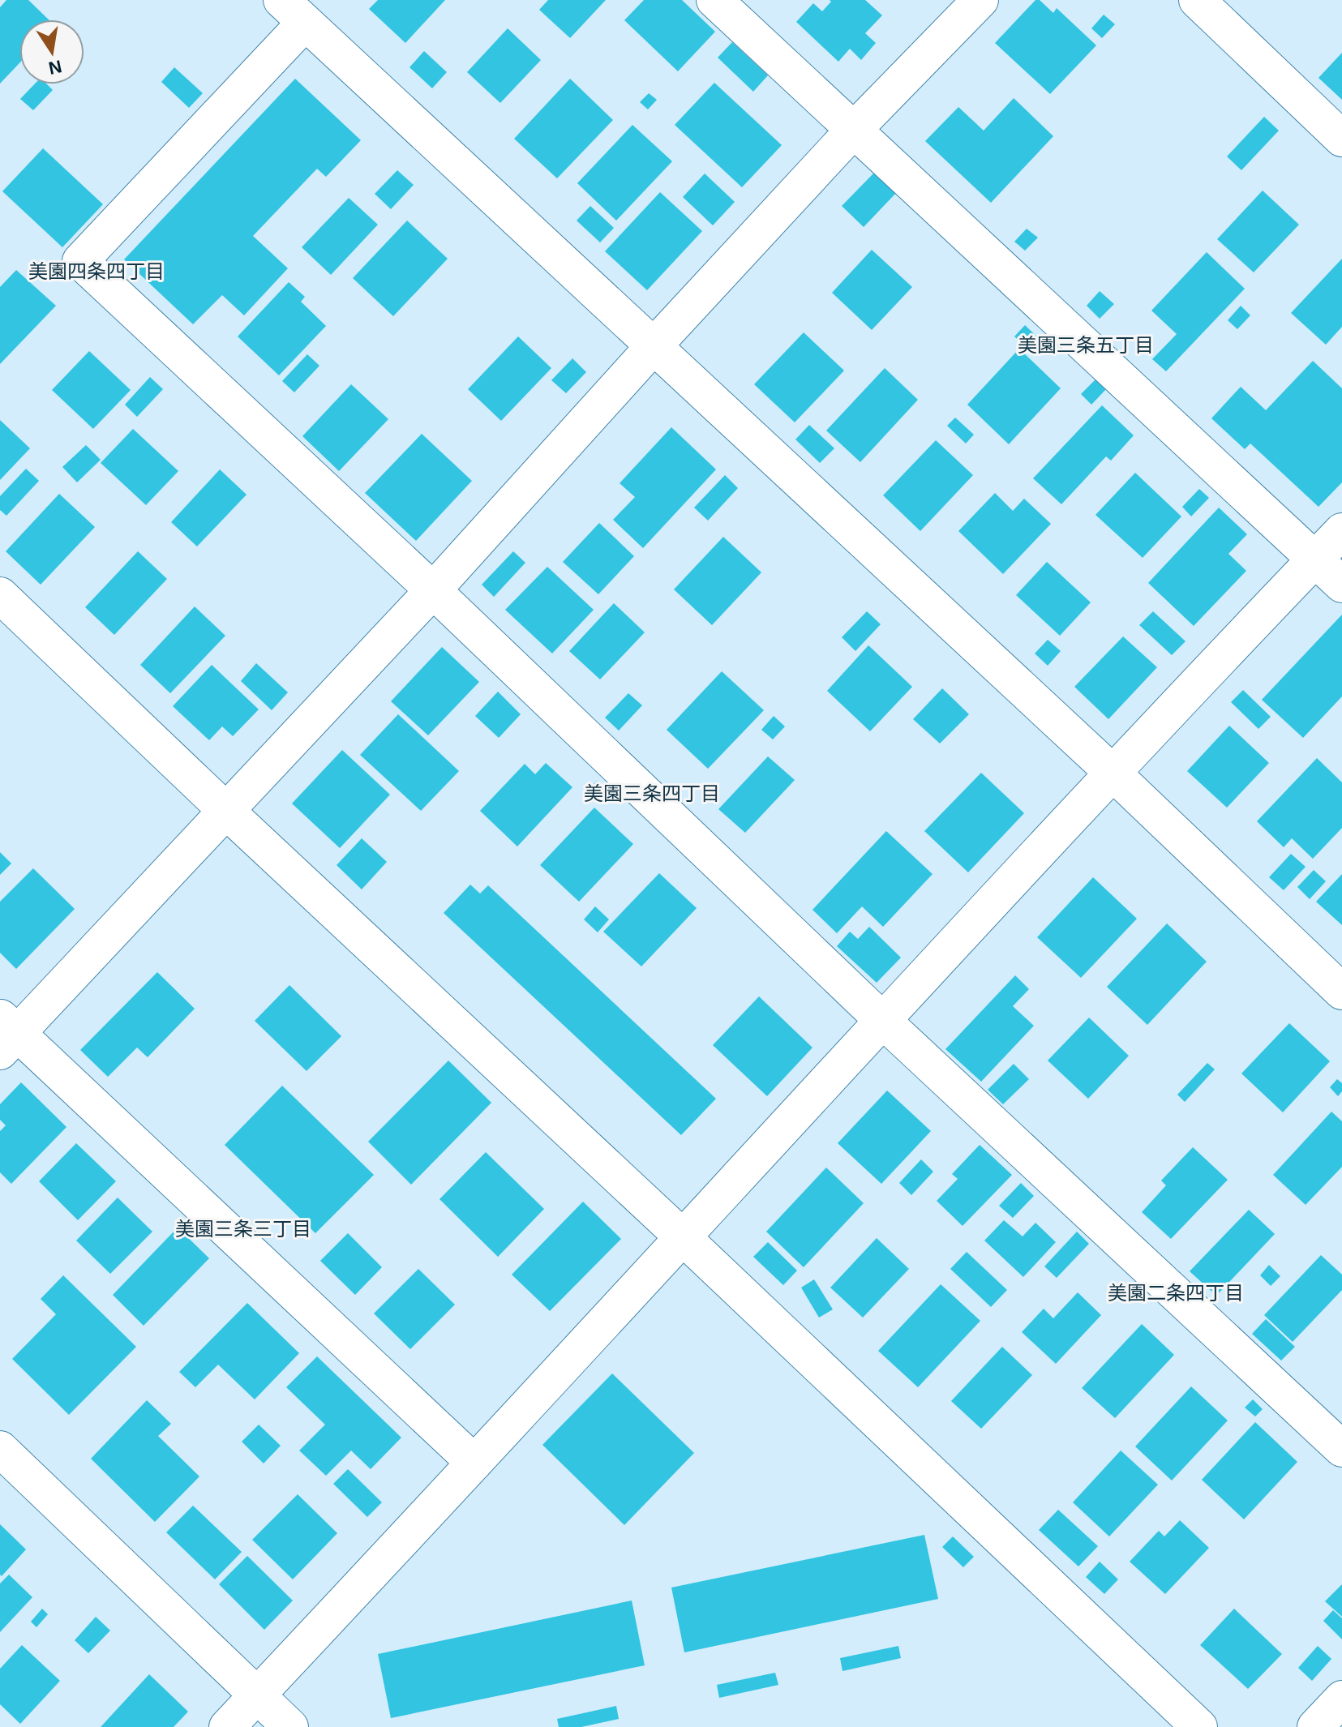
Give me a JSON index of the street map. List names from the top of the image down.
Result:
{
  "districts": [
    "美園四条四丁目",
    "美園三条五丁目",
    "美園三条四丁目",
    "美園三条三丁目",
    "美園二条四丁目"
  ],
  "north": "bottom"
}
